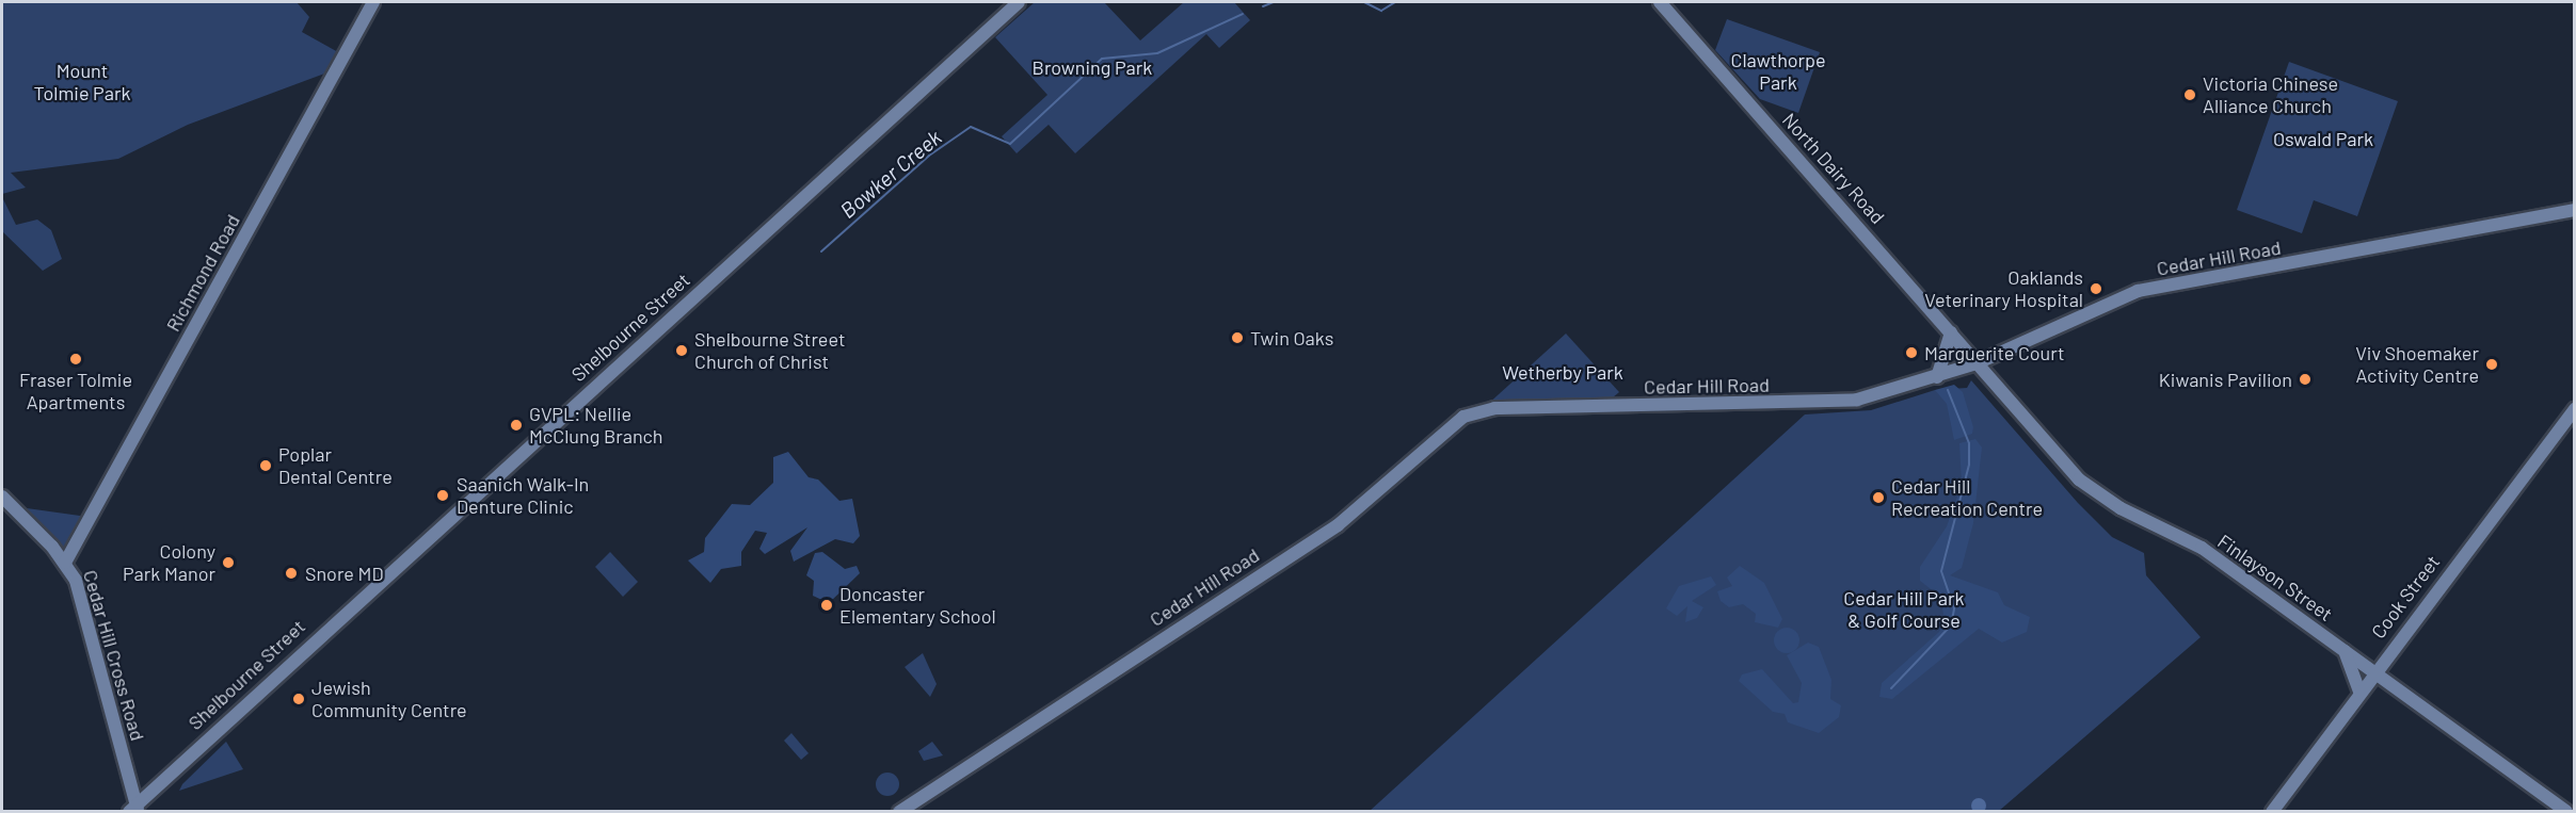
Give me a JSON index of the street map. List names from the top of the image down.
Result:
{
  "streets": {
    "street": [
      "North Dairy Road",
      "Cedar Hill Road",
      "Richmond Road",
      "Shelbourne Street",
      "Finlayson Street",
      "Cook Street",
      "Cedar Hill Cross Road"
    ]
  },
  "crossings": [
    ["North Dairy Road", "Cedar Hill Road"],
    ["North Dairy Road", "Finlayson Street"],
    ["Cedar Hill Road", "Finlayson Street"],
    ["Richmond Road", "Cedar Hill Cross Road"],
    ["Shelbourne Street", "Cedar Hill Cross Road"],
    ["Finlayson Street", "Cook Street"]
  ],
  "water": ["Bowker Creek"],
  "parks": [
    "Clawthorpe Park",
    "Browning Park",
    "Mount Tolmie Park",
    "Oswald Park",
    "Wetherby Park",
    "Cedar Hill Park & Golf Course"
  ],
  "places": [
    "Victoria Chinese Alliance Church",
    "Oaklands Veterinary Hospital",
    "Twin Oaks",
    "Shelbourne Street Church of Christ",
    "Marguerite Court",
    "Fraser Tolmie Apartments",
    "Viv Shoemaker Activity Centre",
    "Kiwanis Pavilion",
    "GVPL: Nellie McClung Branch",
    "Poplar Dental Centre",
    "Saanich Walk-In Denture Clinic",
    "Cedar Hill Recreation Centre",
    "Colony Park Manor",
    "Snore MD",
    "Doncaster Elementary School",
    "Jewish Community Centre"
  ]
}
